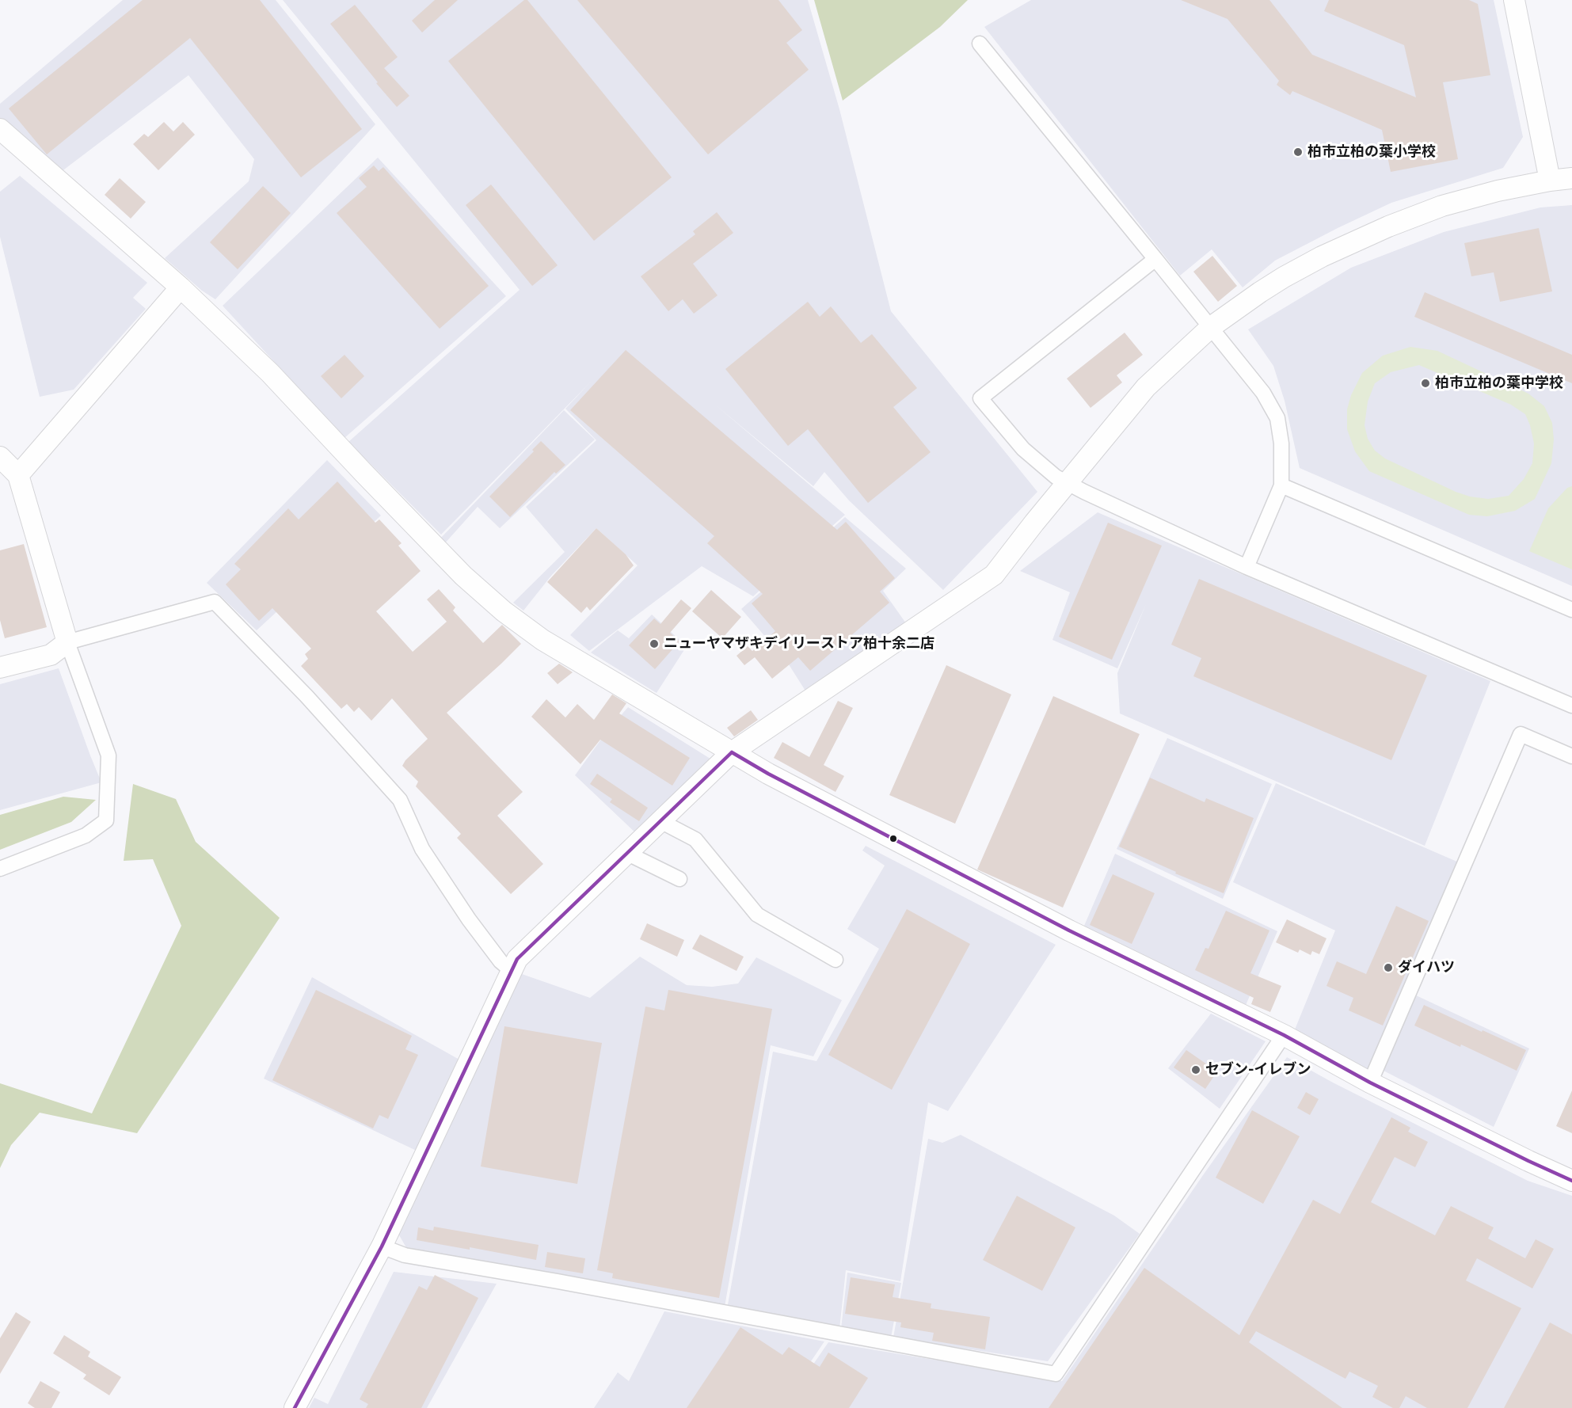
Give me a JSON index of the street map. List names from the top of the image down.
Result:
{
  "places": [
    "柏市立柏の葉小学校",
    "柏市立柏の葉中学校",
    "ニューヤマザキデイリーストア柏十余二店",
    "ダイハツ",
    "セブン-イレブン"
  ]
}
